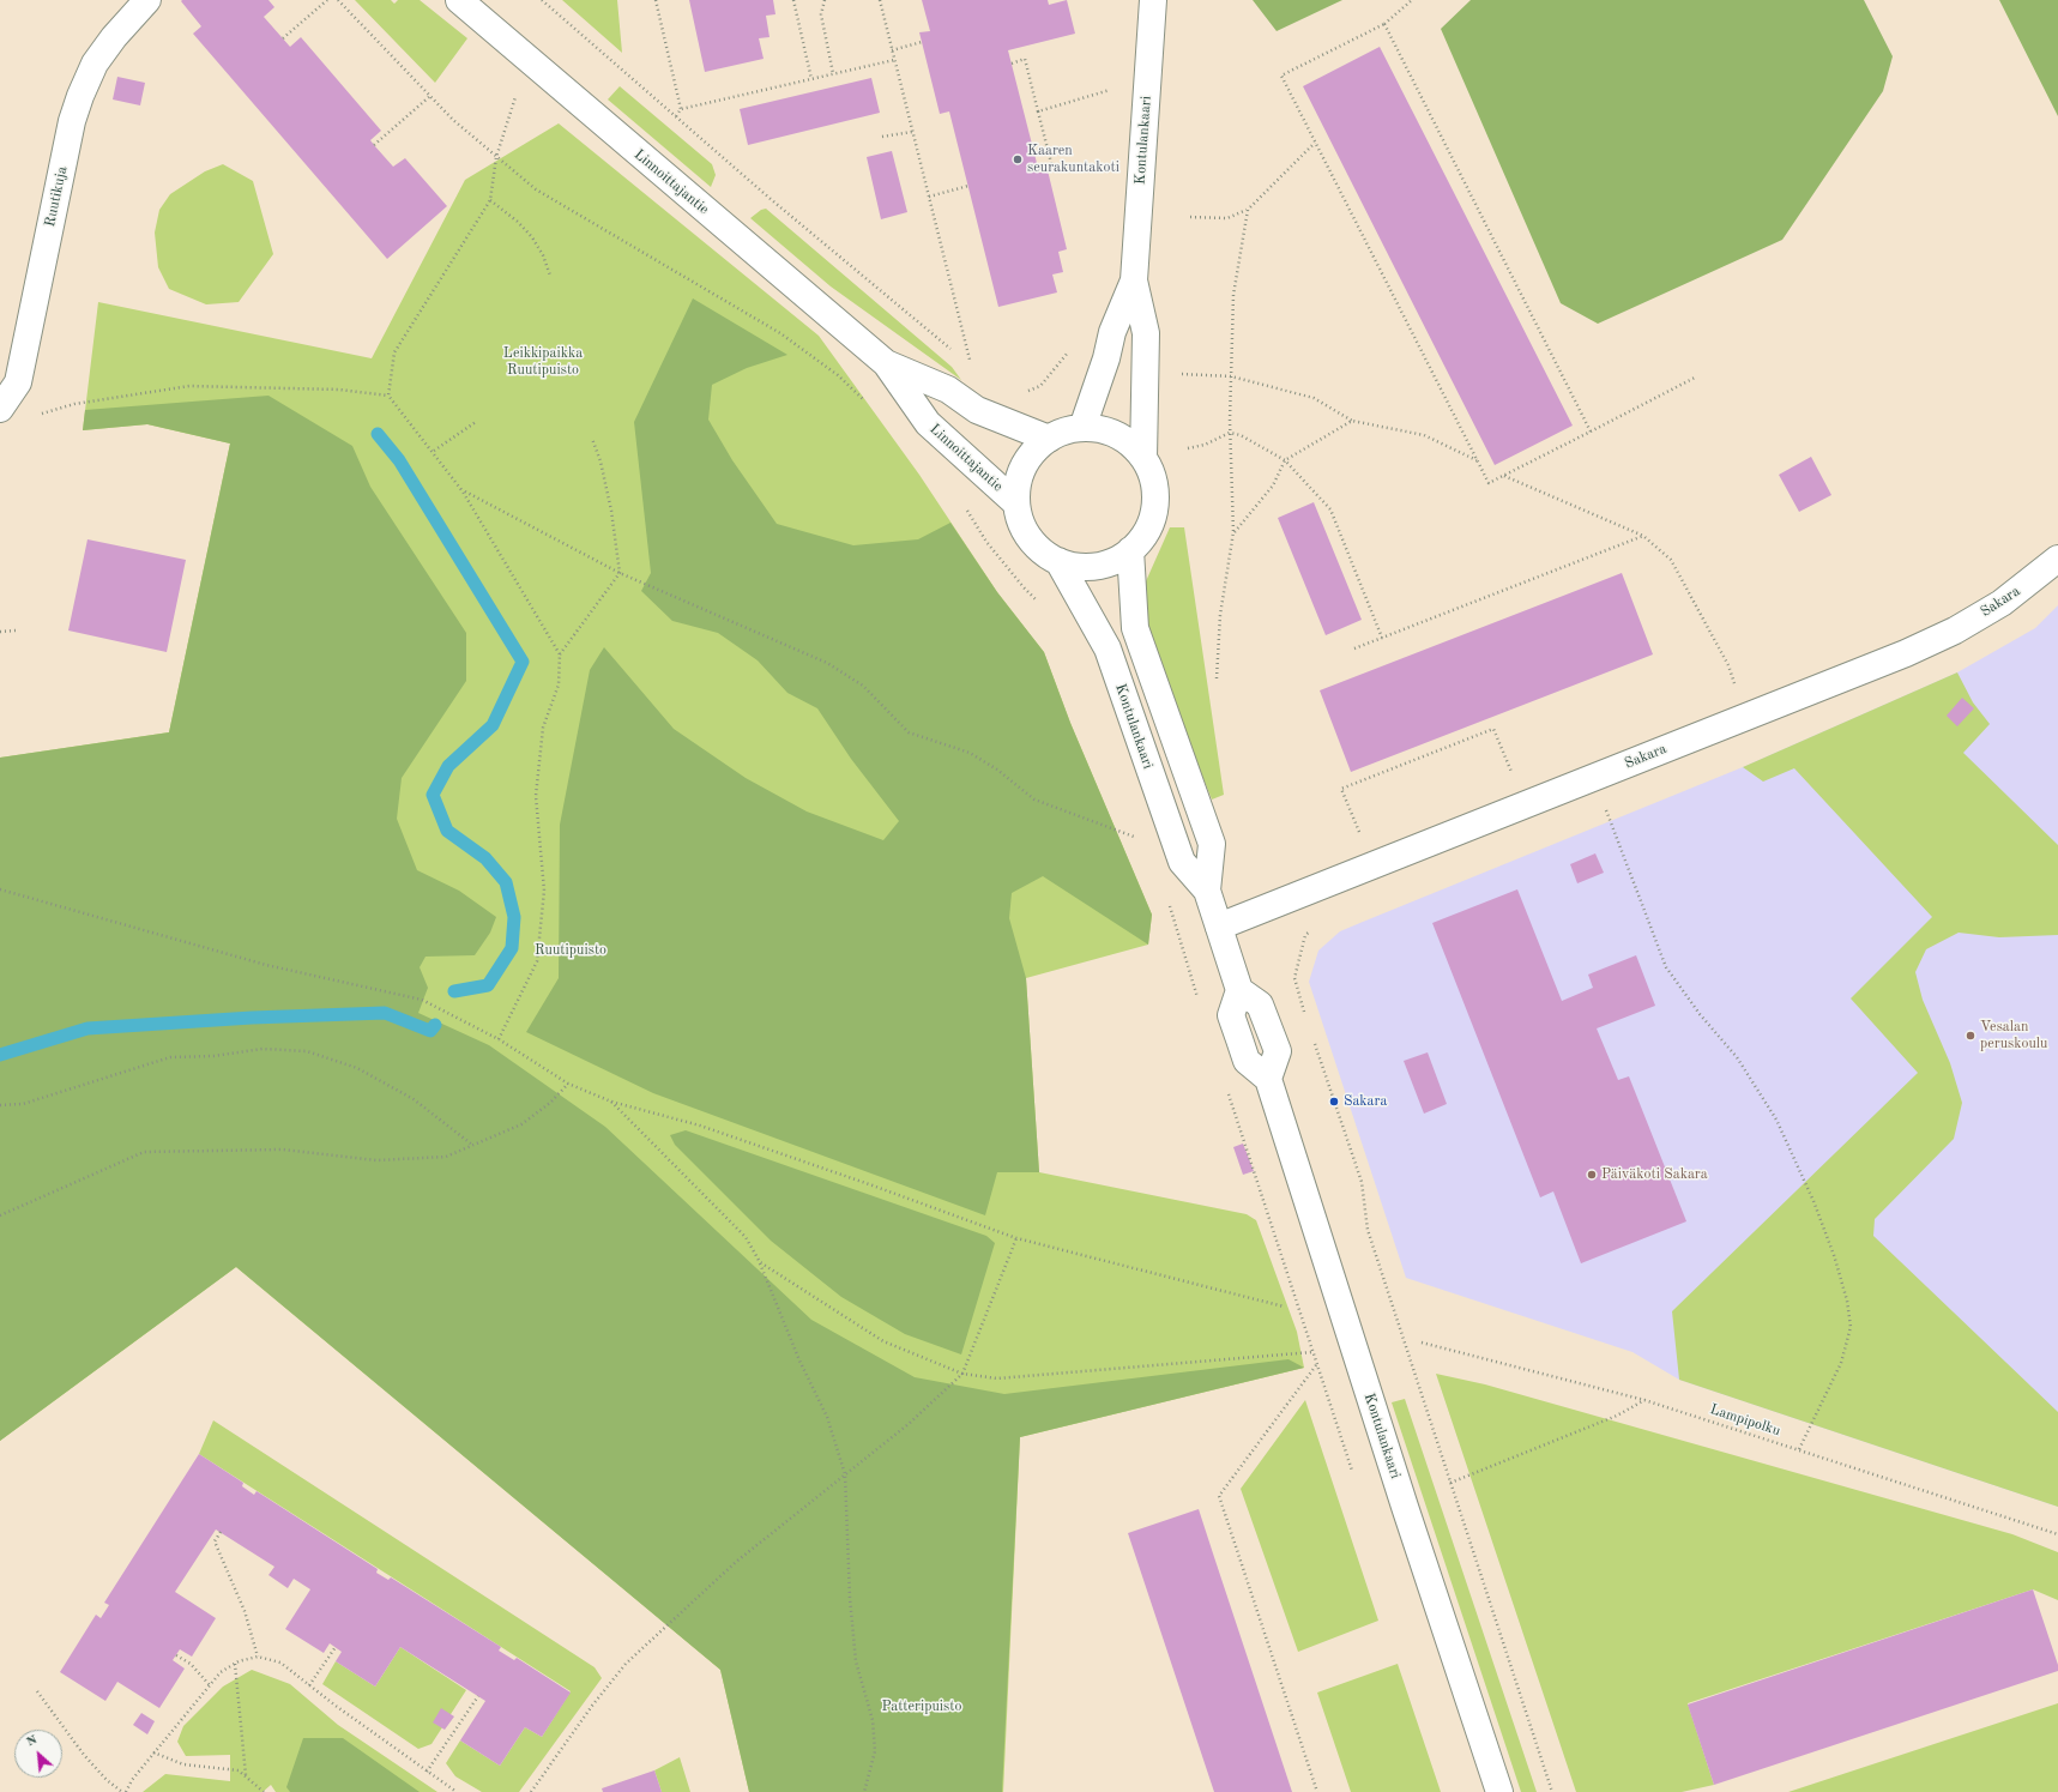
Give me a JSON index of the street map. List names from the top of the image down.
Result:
{
  "streets": {
    "main road": [
      "Kontulankaari",
      "Linnoittajantie",
      "Ruutikuja",
      "Sakara"
    ],
    "path": ["Lampipolku"]
  },
  "crossings": [
    ["Kontulankaari", "Linnoittajantie"],
    ["Kontulankaari", "Sakara"]
  ],
  "parks": ["Leikkipaikka Ruutipuisto", "Ruutipuisto", "Patteripuisto"],
  "places": [
    "Kaaren seurakuntakoti",
    "Vesalan peruskoulu",
    "Sakara",
    "Päiväkoti Sakara"
  ],
  "north": "top left"
}
